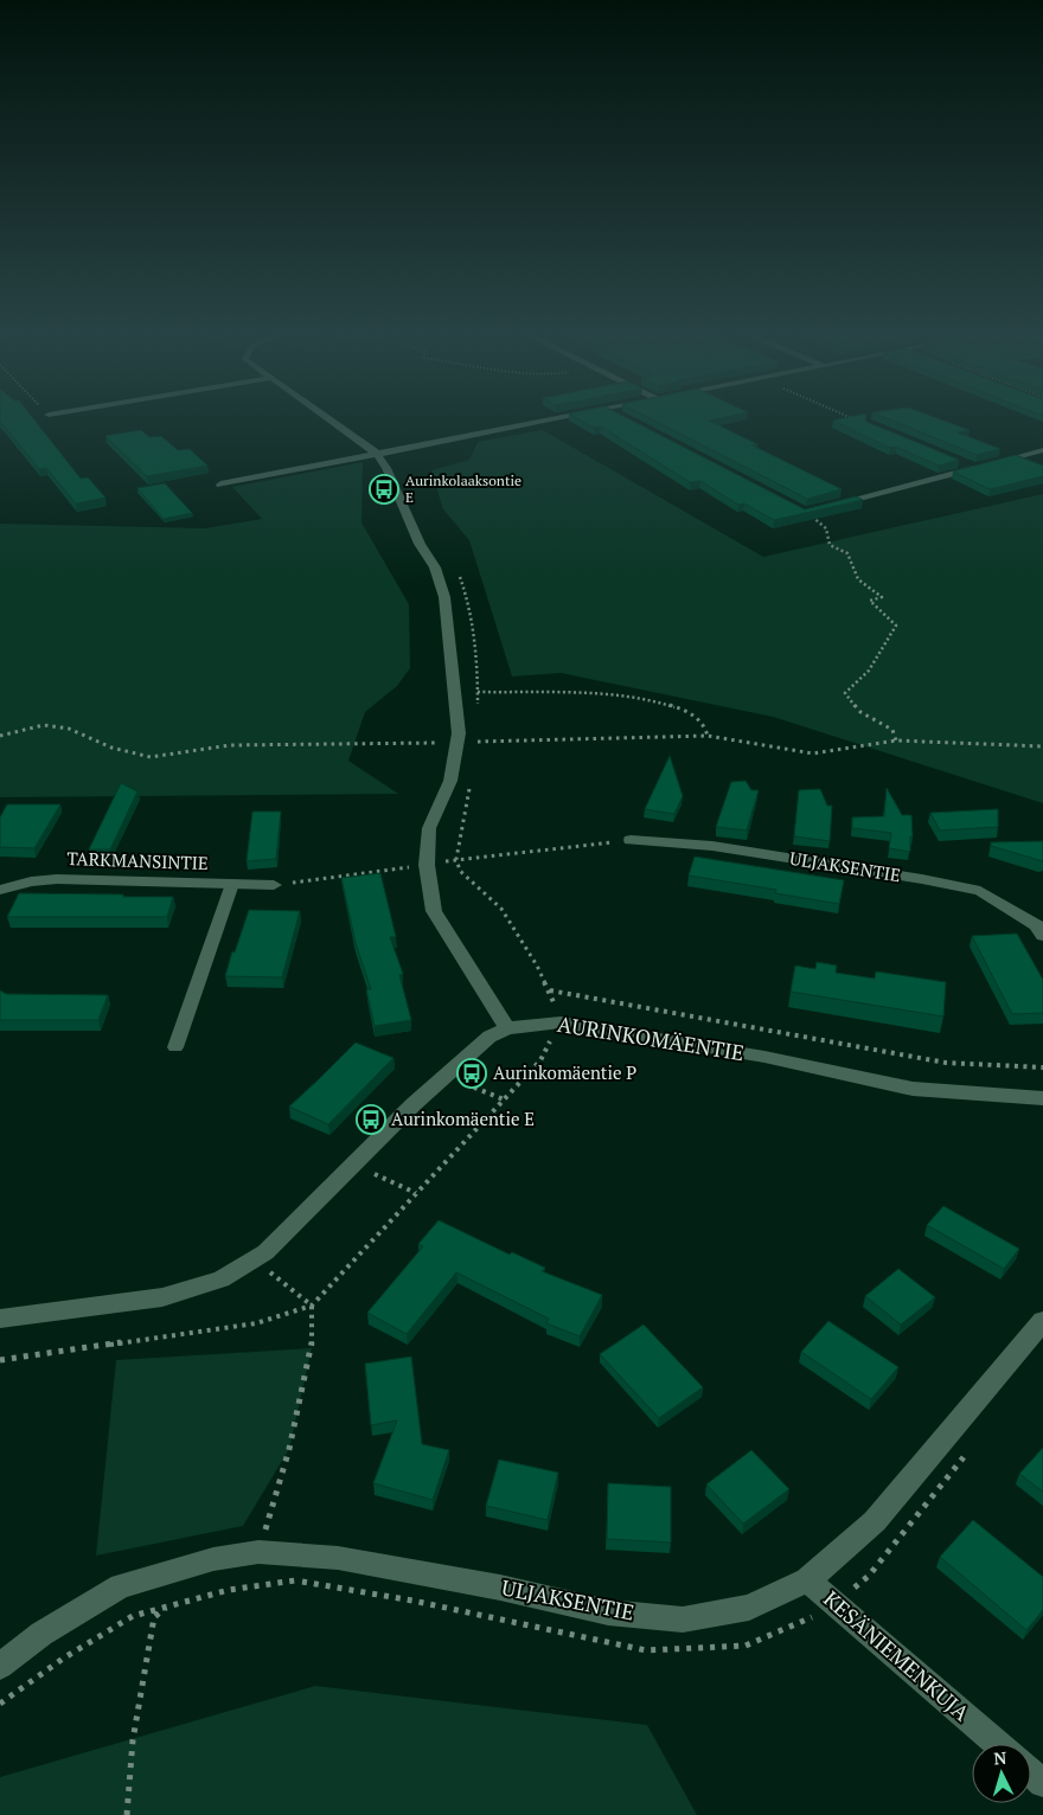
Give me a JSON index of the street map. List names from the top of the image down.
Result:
{
  "streets": {
    "street": [
      "TARKMANSINTIE",
      "ULJAKSENTIE",
      "AURINKOMÄENTIE",
      "KESÄNIEMENKUJA"
    ]
  },
  "crossings": [
    ["ULJAKSENTIE", "KESÄNIEMENKUJA"]
  ],
  "places": {
    "bus stop": ["Aurinkolaaksontie E", "Aurinkomäentie P", "Aurinkomäentie E"]
  },
  "north": "top"
}
